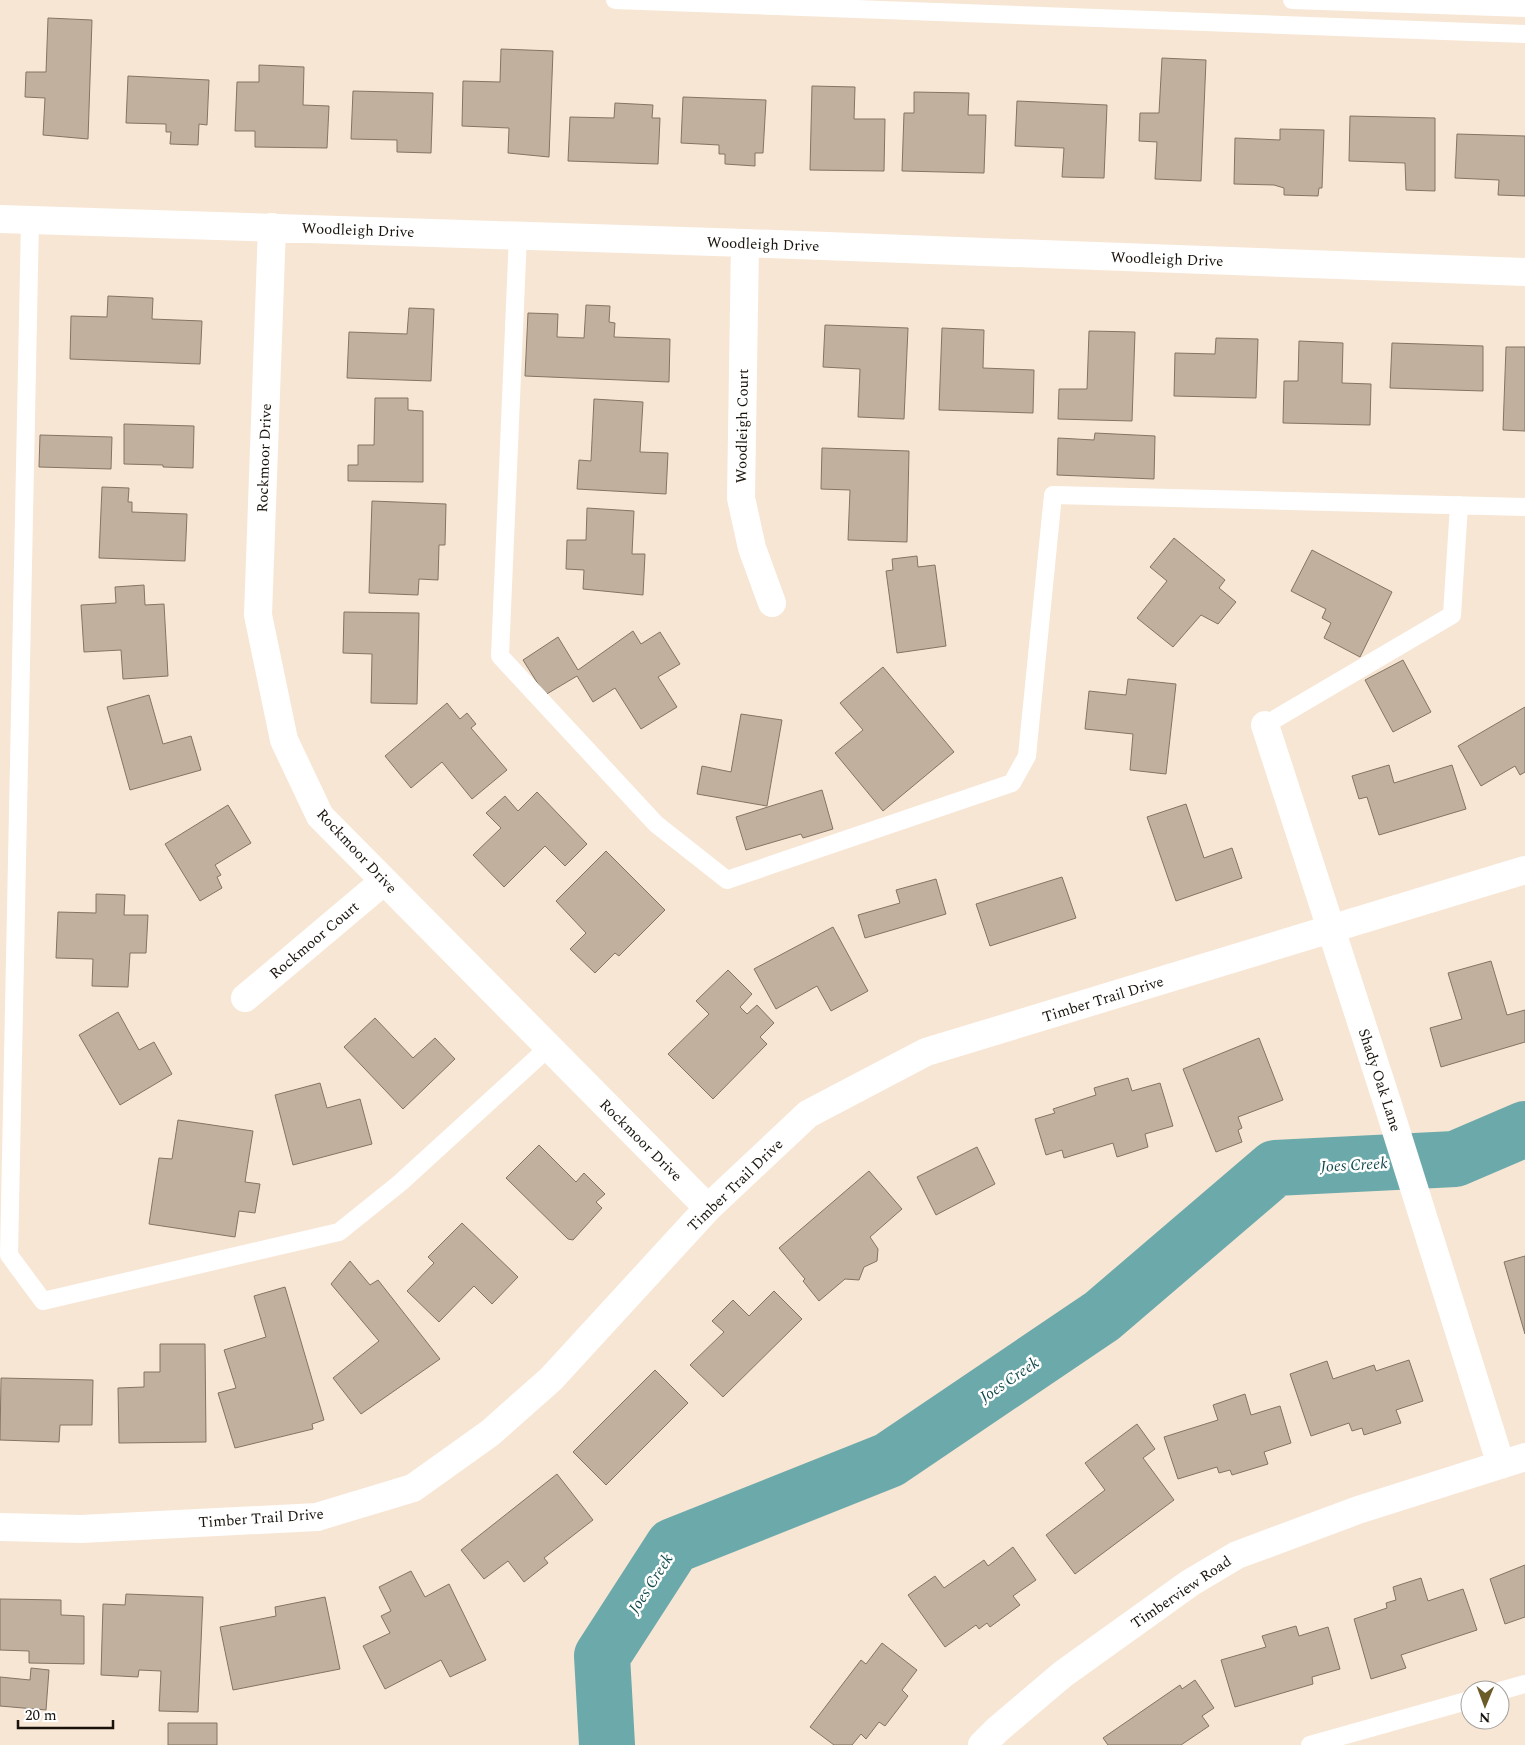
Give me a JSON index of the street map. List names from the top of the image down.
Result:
{
  "streets": {
    "street": [
      "Woodleigh Drive",
      "Woodleigh Court",
      "Rockmoor Drive",
      "Rockmoor Court",
      "Timber Trail Drive",
      "Shady Oak Lane",
      "Timberview Road"
    ]
  },
  "crossings": [
    ["Woodleigh Drive", "Woodleigh Court"],
    ["Woodleigh Drive", "Rockmoor Drive"],
    ["Rockmoor Drive", "Rockmoor Court"],
    ["Rockmoor Drive", "Timber Trail Drive"],
    ["Timber Trail Drive", "Shady Oak Lane"],
    ["Shady Oak Lane", "Timberview Road"]
  ],
  "water": ["Joes Creek"],
  "scale_bar": "20 m",
  "north": "bottom"
}
